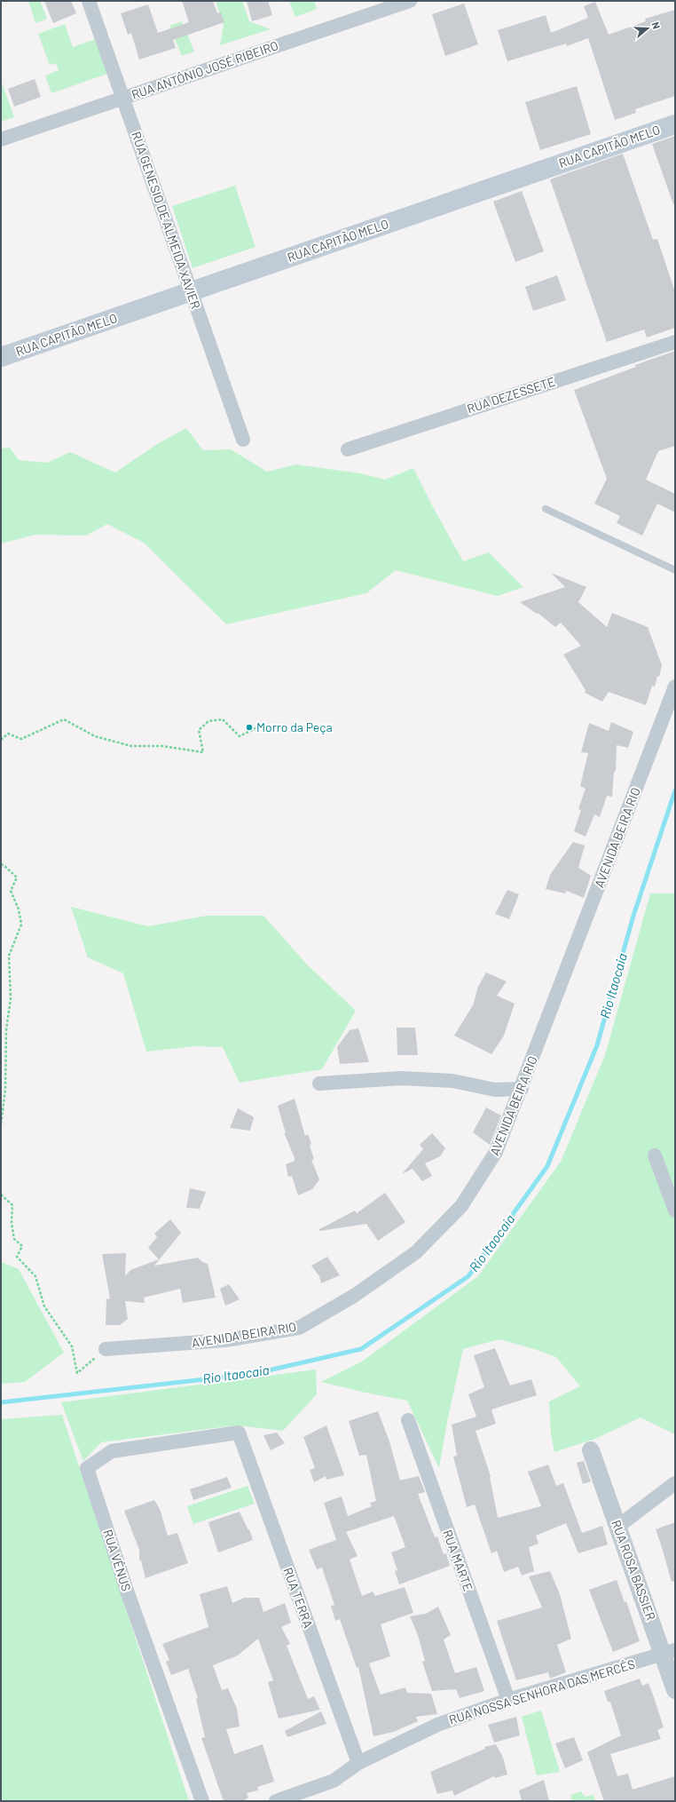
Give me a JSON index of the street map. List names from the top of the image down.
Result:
{
  "streets": {
    "main road": ["RUA CAPITÃO MELO"],
    "street": [
      "RUA ANTÔNIO JOSÉ RIBEIRO",
      "RUA GENESIO DE ALMEIDA XAVIER",
      "RUA DEZESSETE",
      "AVENIDA BEIRA RIO",
      "RUA VÊNUS",
      "RUA MARTE",
      "RUA ROSA BASSIER",
      "RUA TERRA",
      "RUA NOSSA SENHORA DAS MERCÊS"
    ]
  },
  "crossings": [
    ["RUA ANTÔNIO JOSÉ RIBEIRO", "RUA GENESIO DE ALMEIDA XAVIER"],
    ["RUA CAPITÃO MELO", "RUA GENESIO DE ALMEIDA XAVIER"],
    ["RUA VÊNUS", "RUA TERRA"],
    ["RUA MARTE", "RUA NOSSA SENHORA DAS MERCÊS"],
    ["RUA ROSA BASSIER", "RUA NOSSA SENHORA DAS MERCÊS"],
    ["RUA TERRA", "RUA NOSSA SENHORA DAS MERCÊS"]
  ],
  "water": ["Rio Itaocaia"],
  "places": ["Morro da Peça"],
  "north": "right"
}
